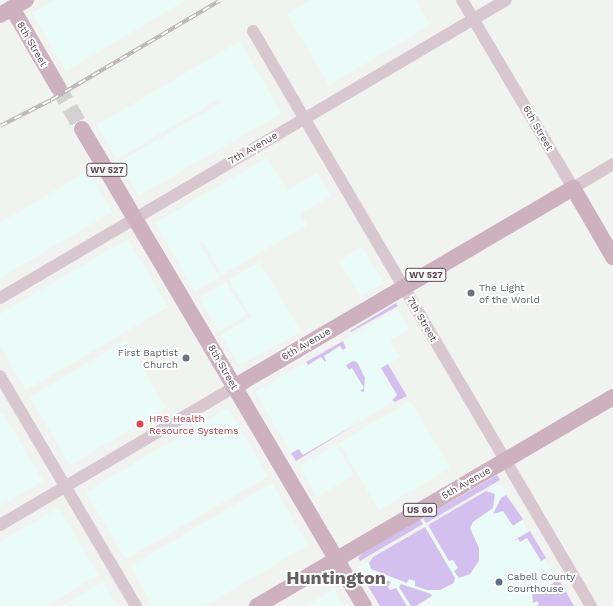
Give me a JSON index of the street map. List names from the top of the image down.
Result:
{
  "streets": {
    "main road": [
      "8th Street",
      "6th Street",
      "WV 527",
      "6th Avenue",
      "5th Avenue",
      "US 60"
    ],
    "street": ["7th Avenue", "7th Street"]
  },
  "crossings": [
    ["8th Street", "7th Avenue"],
    ["8th Street", "6th Avenue"],
    ["8th Street", "5th Avenue"],
    ["6th Street", "7th Avenue"],
    ["6th Street", "6th Avenue"],
    ["7th Avenue", "7th Street"],
    ["7th Street", "6th Avenue"],
    ["7th Street", "5th Avenue"]
  ],
  "districts": ["Huntington"],
  "places": [
    "The Light of the World",
    "First Baptist Church",
    "HRS Health Resource Systems",
    "Cabell County Courthouse"
  ]
}
